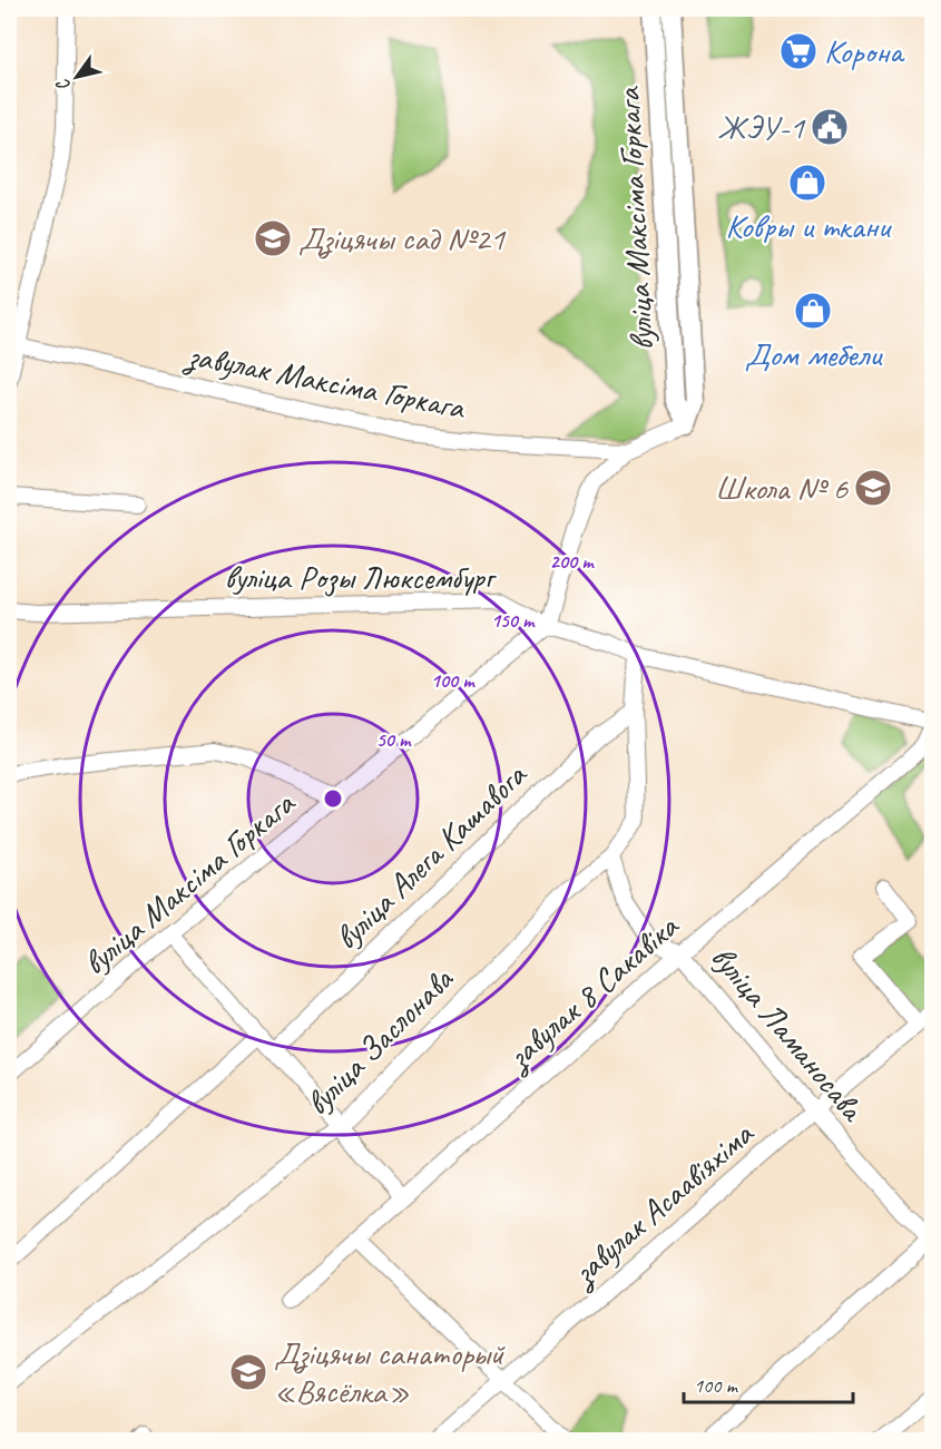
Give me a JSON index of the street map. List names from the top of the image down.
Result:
{
  "streets": {
    "main road": ["вуліца Максіма Горкага"],
    "street": [
      "завулак Максіма Горкага",
      "вуліца Розы Люксембург",
      "вуліца Алега Кашавога",
      "завулак 8 Сакавіка",
      "вуліца Ламаносава",
      "вуліца Заслонава",
      "завулак Асаавіяхіма"
    ]
  },
  "crossings": [
    ["вуліца Максіма Горкага", "вуліца Розы Люксембург"],
    ["вуліца Розы Люксембург", "завулак 8 Сакавіка"],
    ["вуліца Розы Люксембург", "вуліца Заслонава"],
    ["вуліца Алега Кашавога", "вуліца Заслонава"],
    ["завулак 8 Сакавіка", "вуліца Ламаносава"],
    ["вуліца Ламаносава", "вуліца Заслонава"],
    ["вуліца Ламаносава", "завулак Асаавіяхіма"]
  ],
  "places": {
    "supermarket": ["Корона"],
    "public building": ["ЖЭУ-1"],
    "shop": ["Ковры и ткани", "Дом мебели"],
    "school or university": ["Дзіцячы сад №21", "Школа № 6", "Дзіцячы санаторый «Вясёлка»"]
  },
  "scale_bar": "100 m",
  "north": "bottom left",
  "rings": [
    "200 m",
    "150 m",
    "100 m",
    "50 m"
  ]
}
